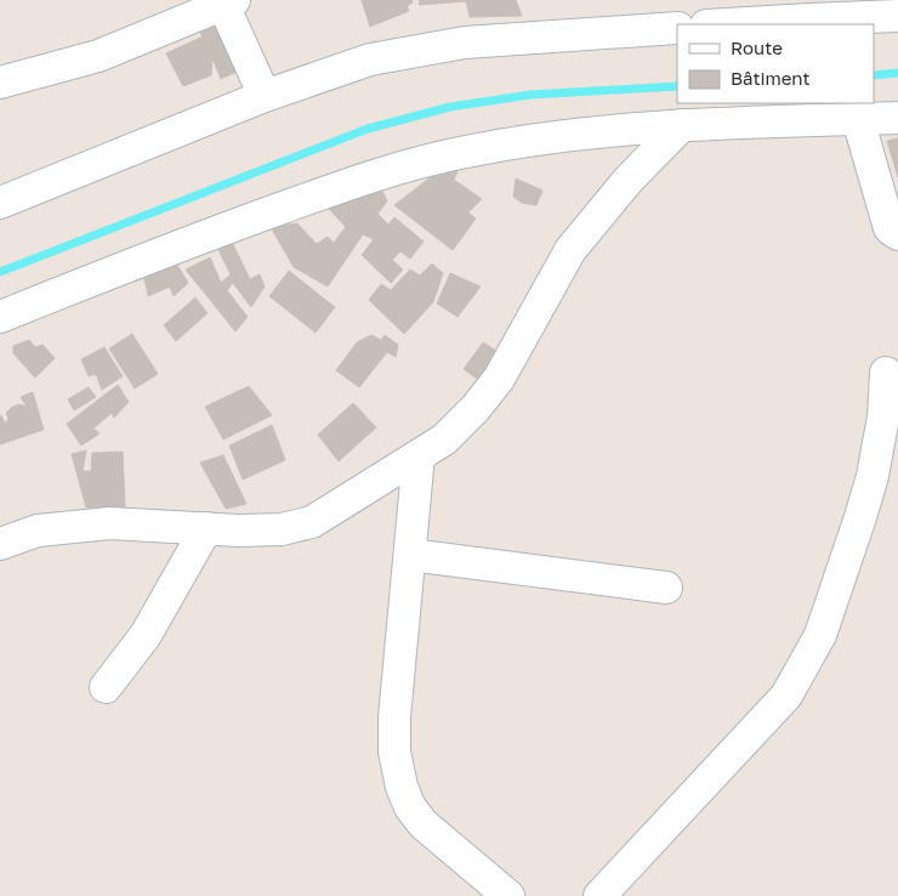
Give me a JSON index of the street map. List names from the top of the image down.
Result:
{
  "legend": ["Route", "Bâtiment"]
}
